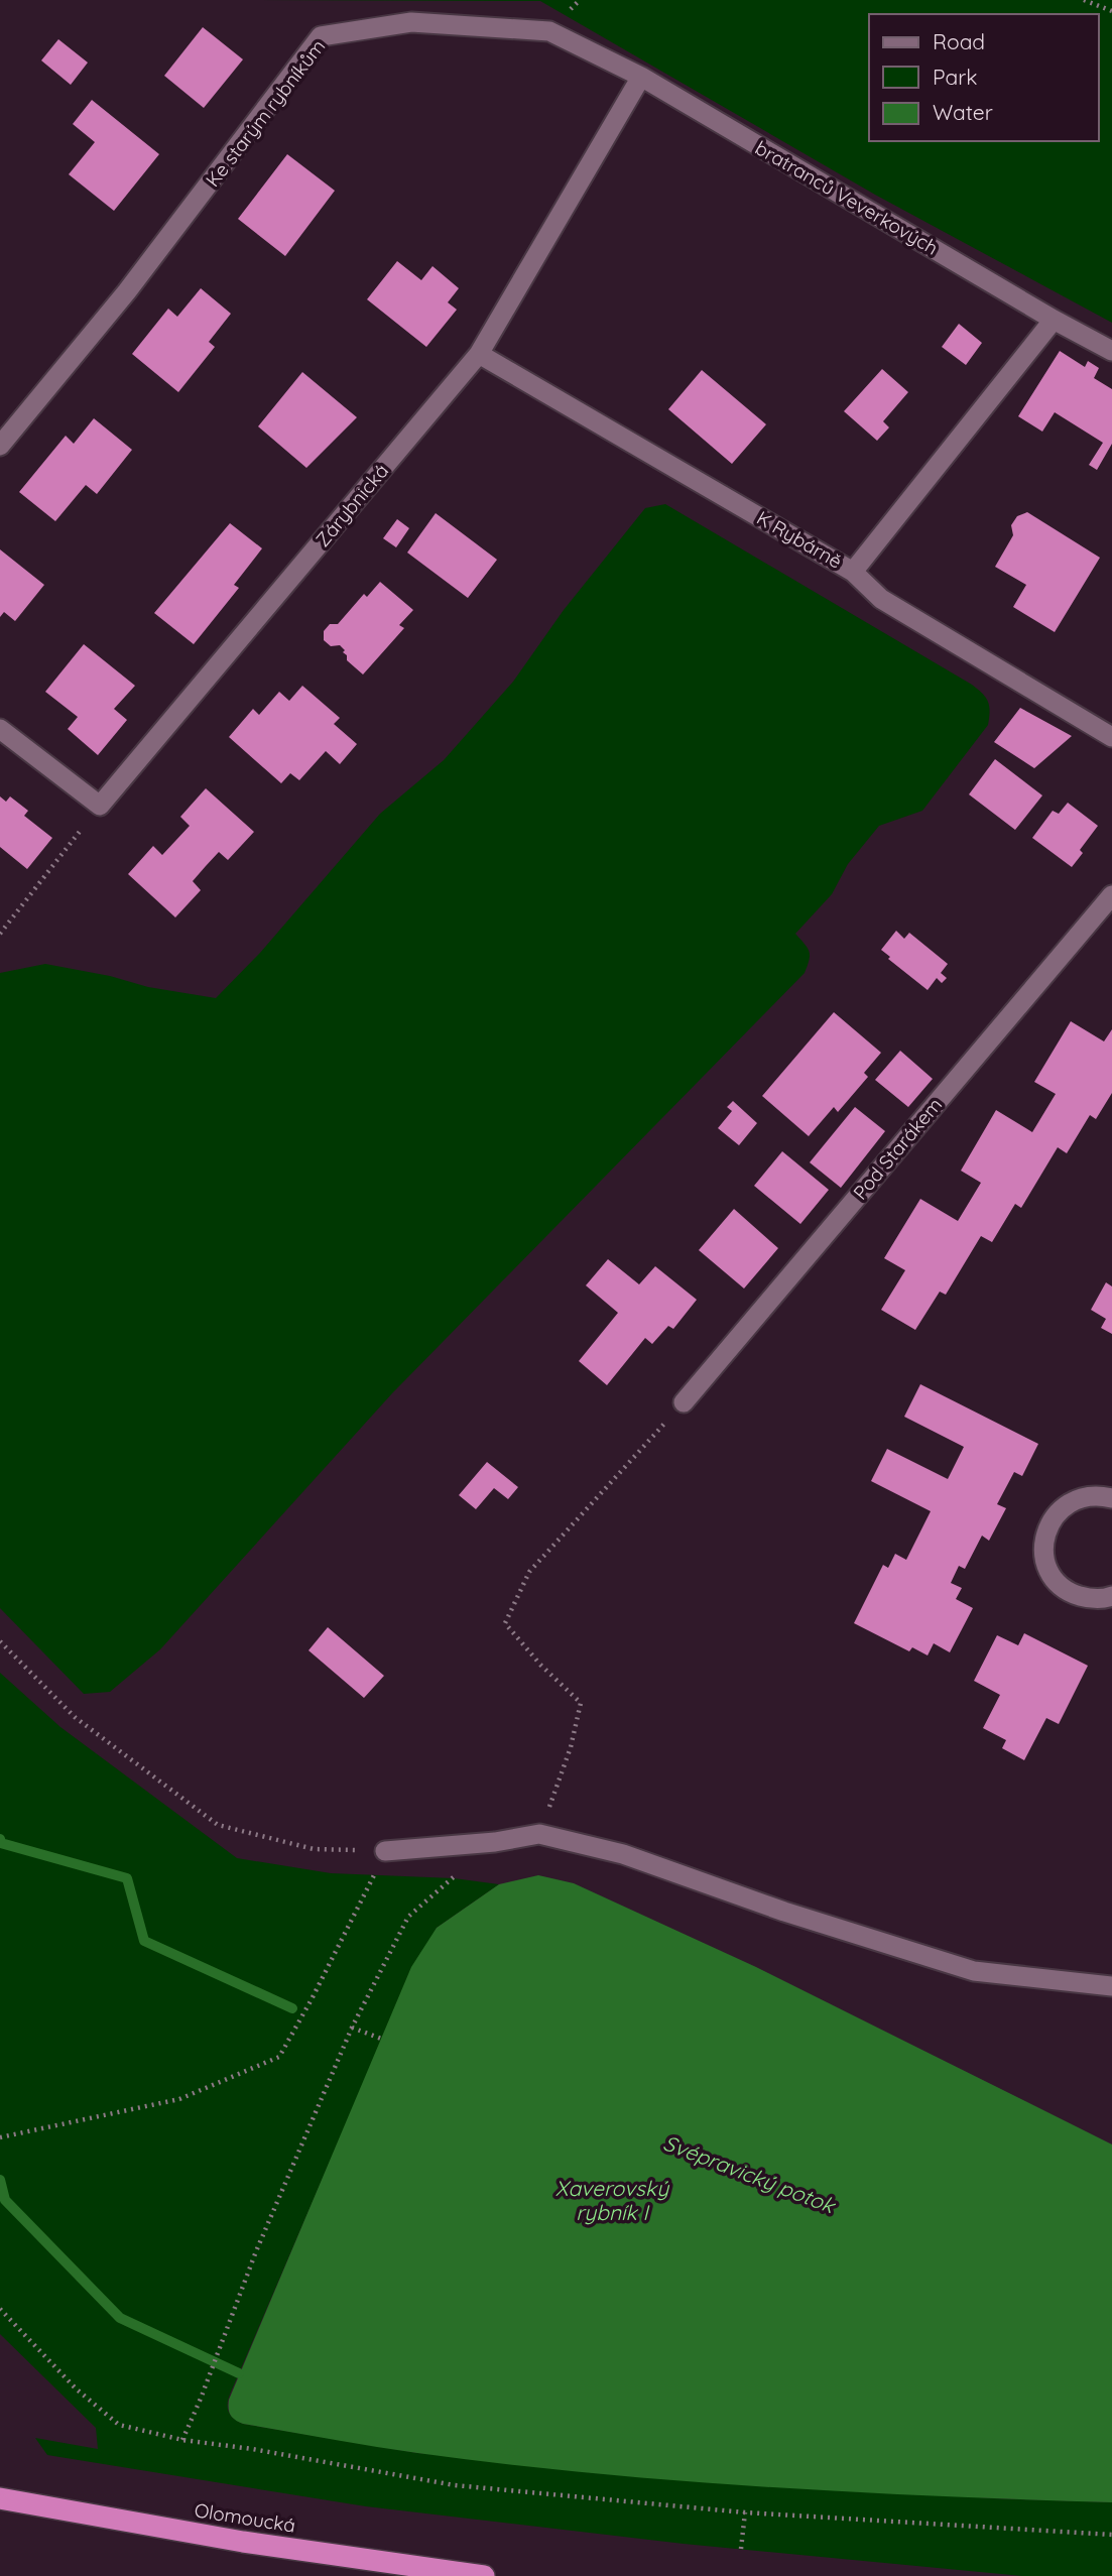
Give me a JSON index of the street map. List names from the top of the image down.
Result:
{
  "streets": {
    "highway": ["Olomoucká"],
    "street": [
      "Ke starým rybníkům",
      "bratranců Veverkových",
      "Zárybnická",
      "K Rybárně",
      "Pod Starákem"
    ]
  },
  "crossings": [
    ["Ke starým rybníkům", "bratranců Veverkových"],
    ["Ke starým rybníkům", "Zárybnická"],
    ["bratranců Veverkových", "Zárybnická"],
    ["Zárybnická", "K Rybárně"]
  ],
  "water": ["Svépravický potok", "Xaverovský rybník I"],
  "legend": ["Road", "Park", "Water"]
}
